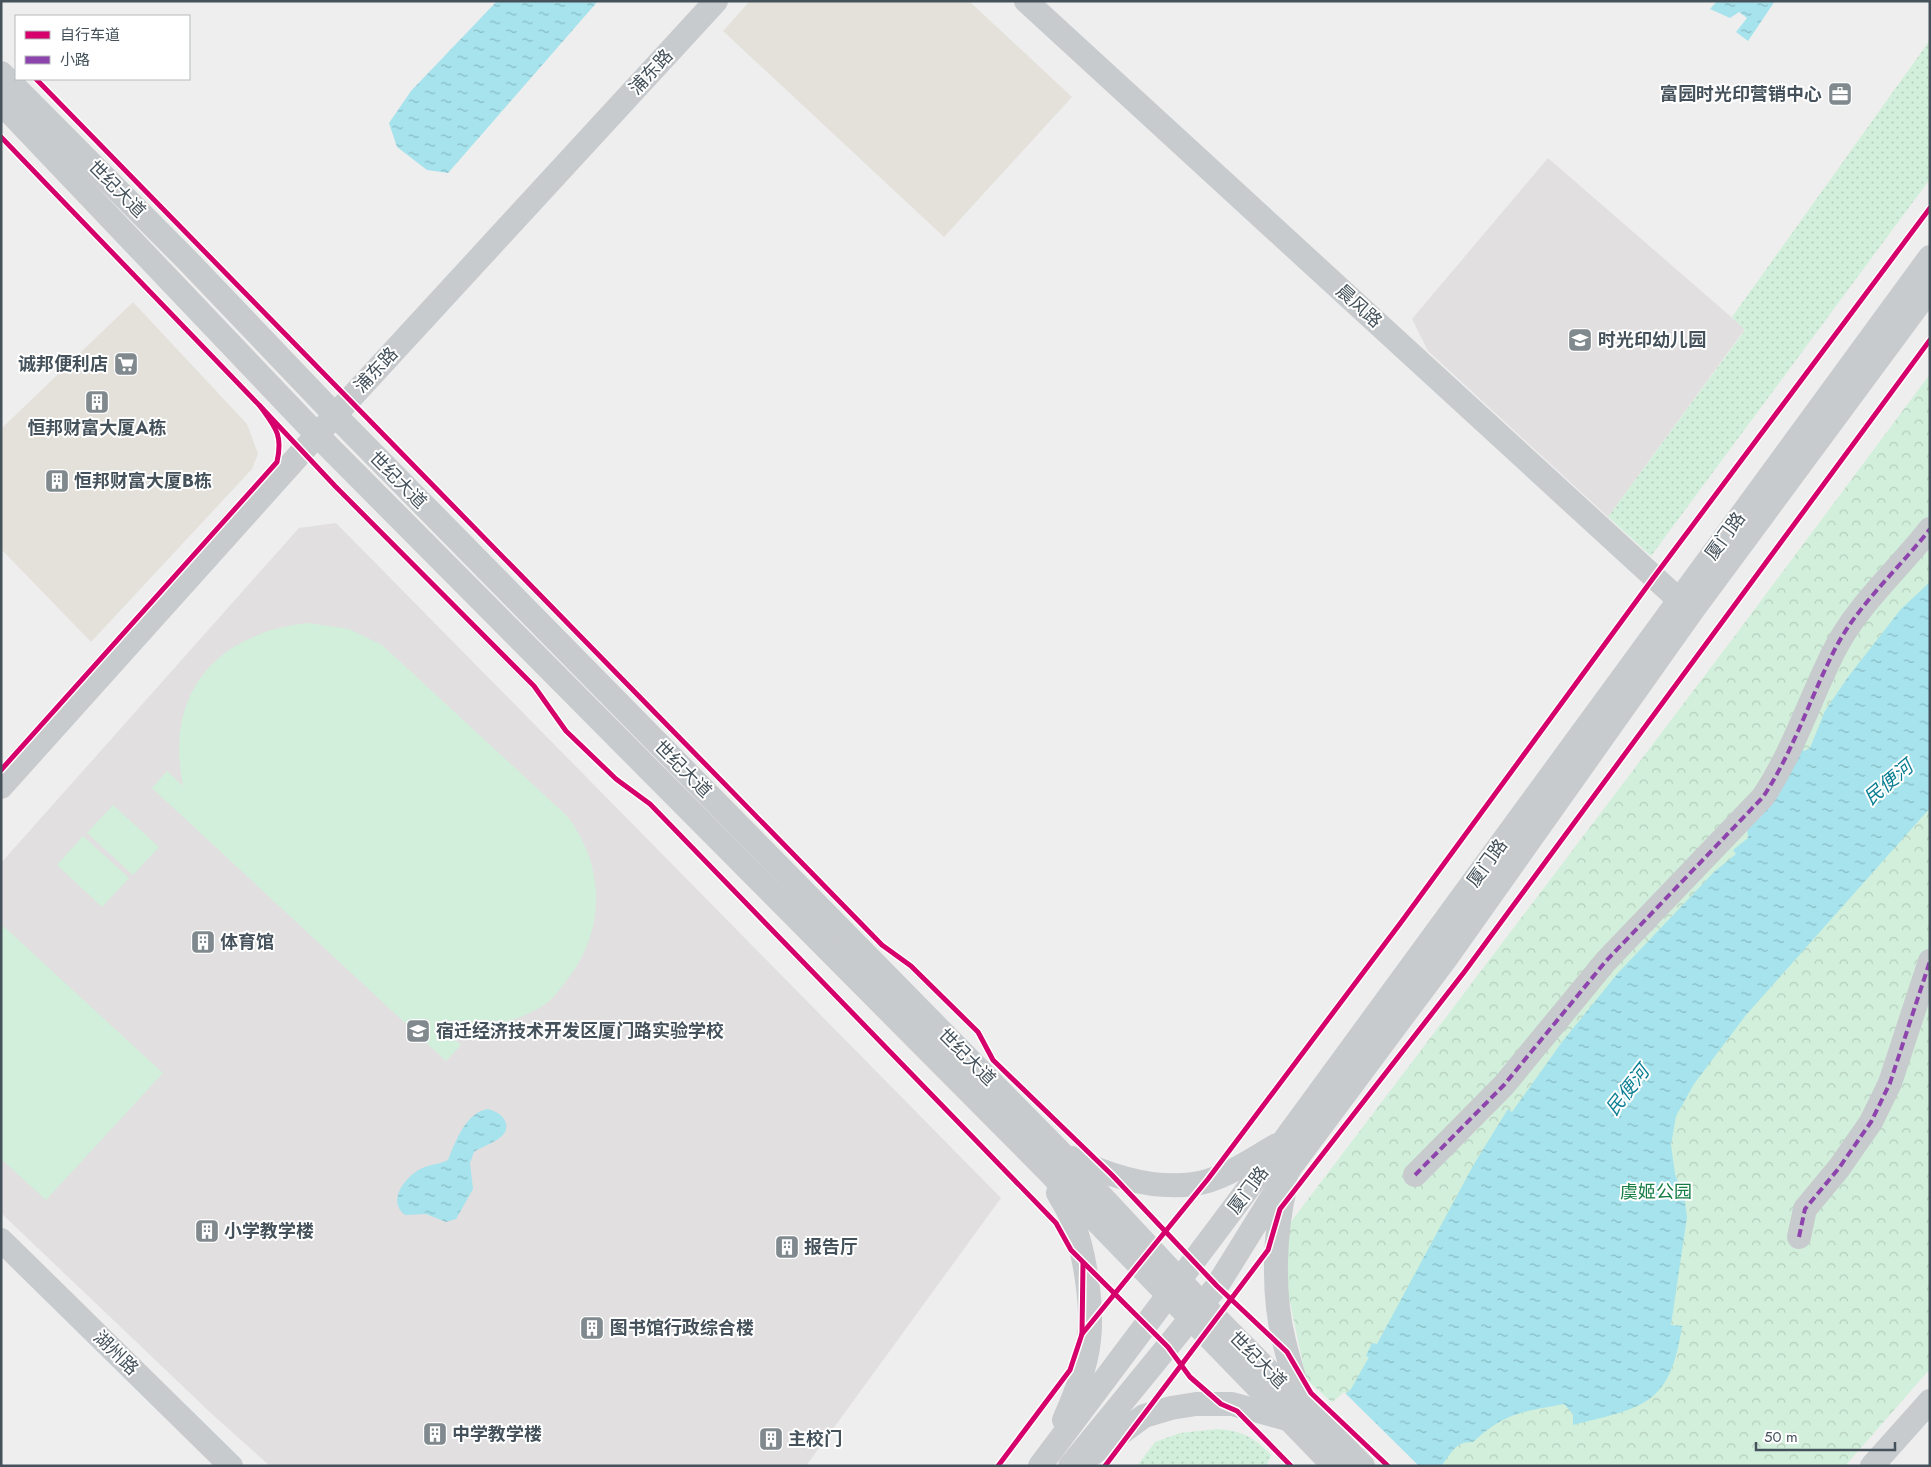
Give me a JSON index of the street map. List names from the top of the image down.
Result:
{
  "streets": {
    "street": [
      "浦东路",
      "世纪大道",
      "晨风路",
      "厦门路",
      "湖州路"
    ]
  },
  "crossings": [
    ["浦东路", "世纪大道"],
    ["世纪大道", "厦门路"],
    ["晨风路", "厦门路"]
  ],
  "water": ["民便河"],
  "parks": ["虞姬公园"],
  "places": {
    "office": ["富园时光印营销中心"],
    "school or university": ["时光印幼儿园", "宿迁经济技术开发区厦门路实验学校"],
    "supermarket": ["诚邦便利店"],
    "building": [
      "恒邦财富大厦A栋",
      "恒邦财富大厦B栋",
      "体育馆",
      "小学教学楼",
      "报告厅",
      "图书馆行政综合楼",
      "中学教学楼",
      "主校门"
    ]
  },
  "legend": ["自行车道", "小路"],
  "scale_bar": "50 m"
}
